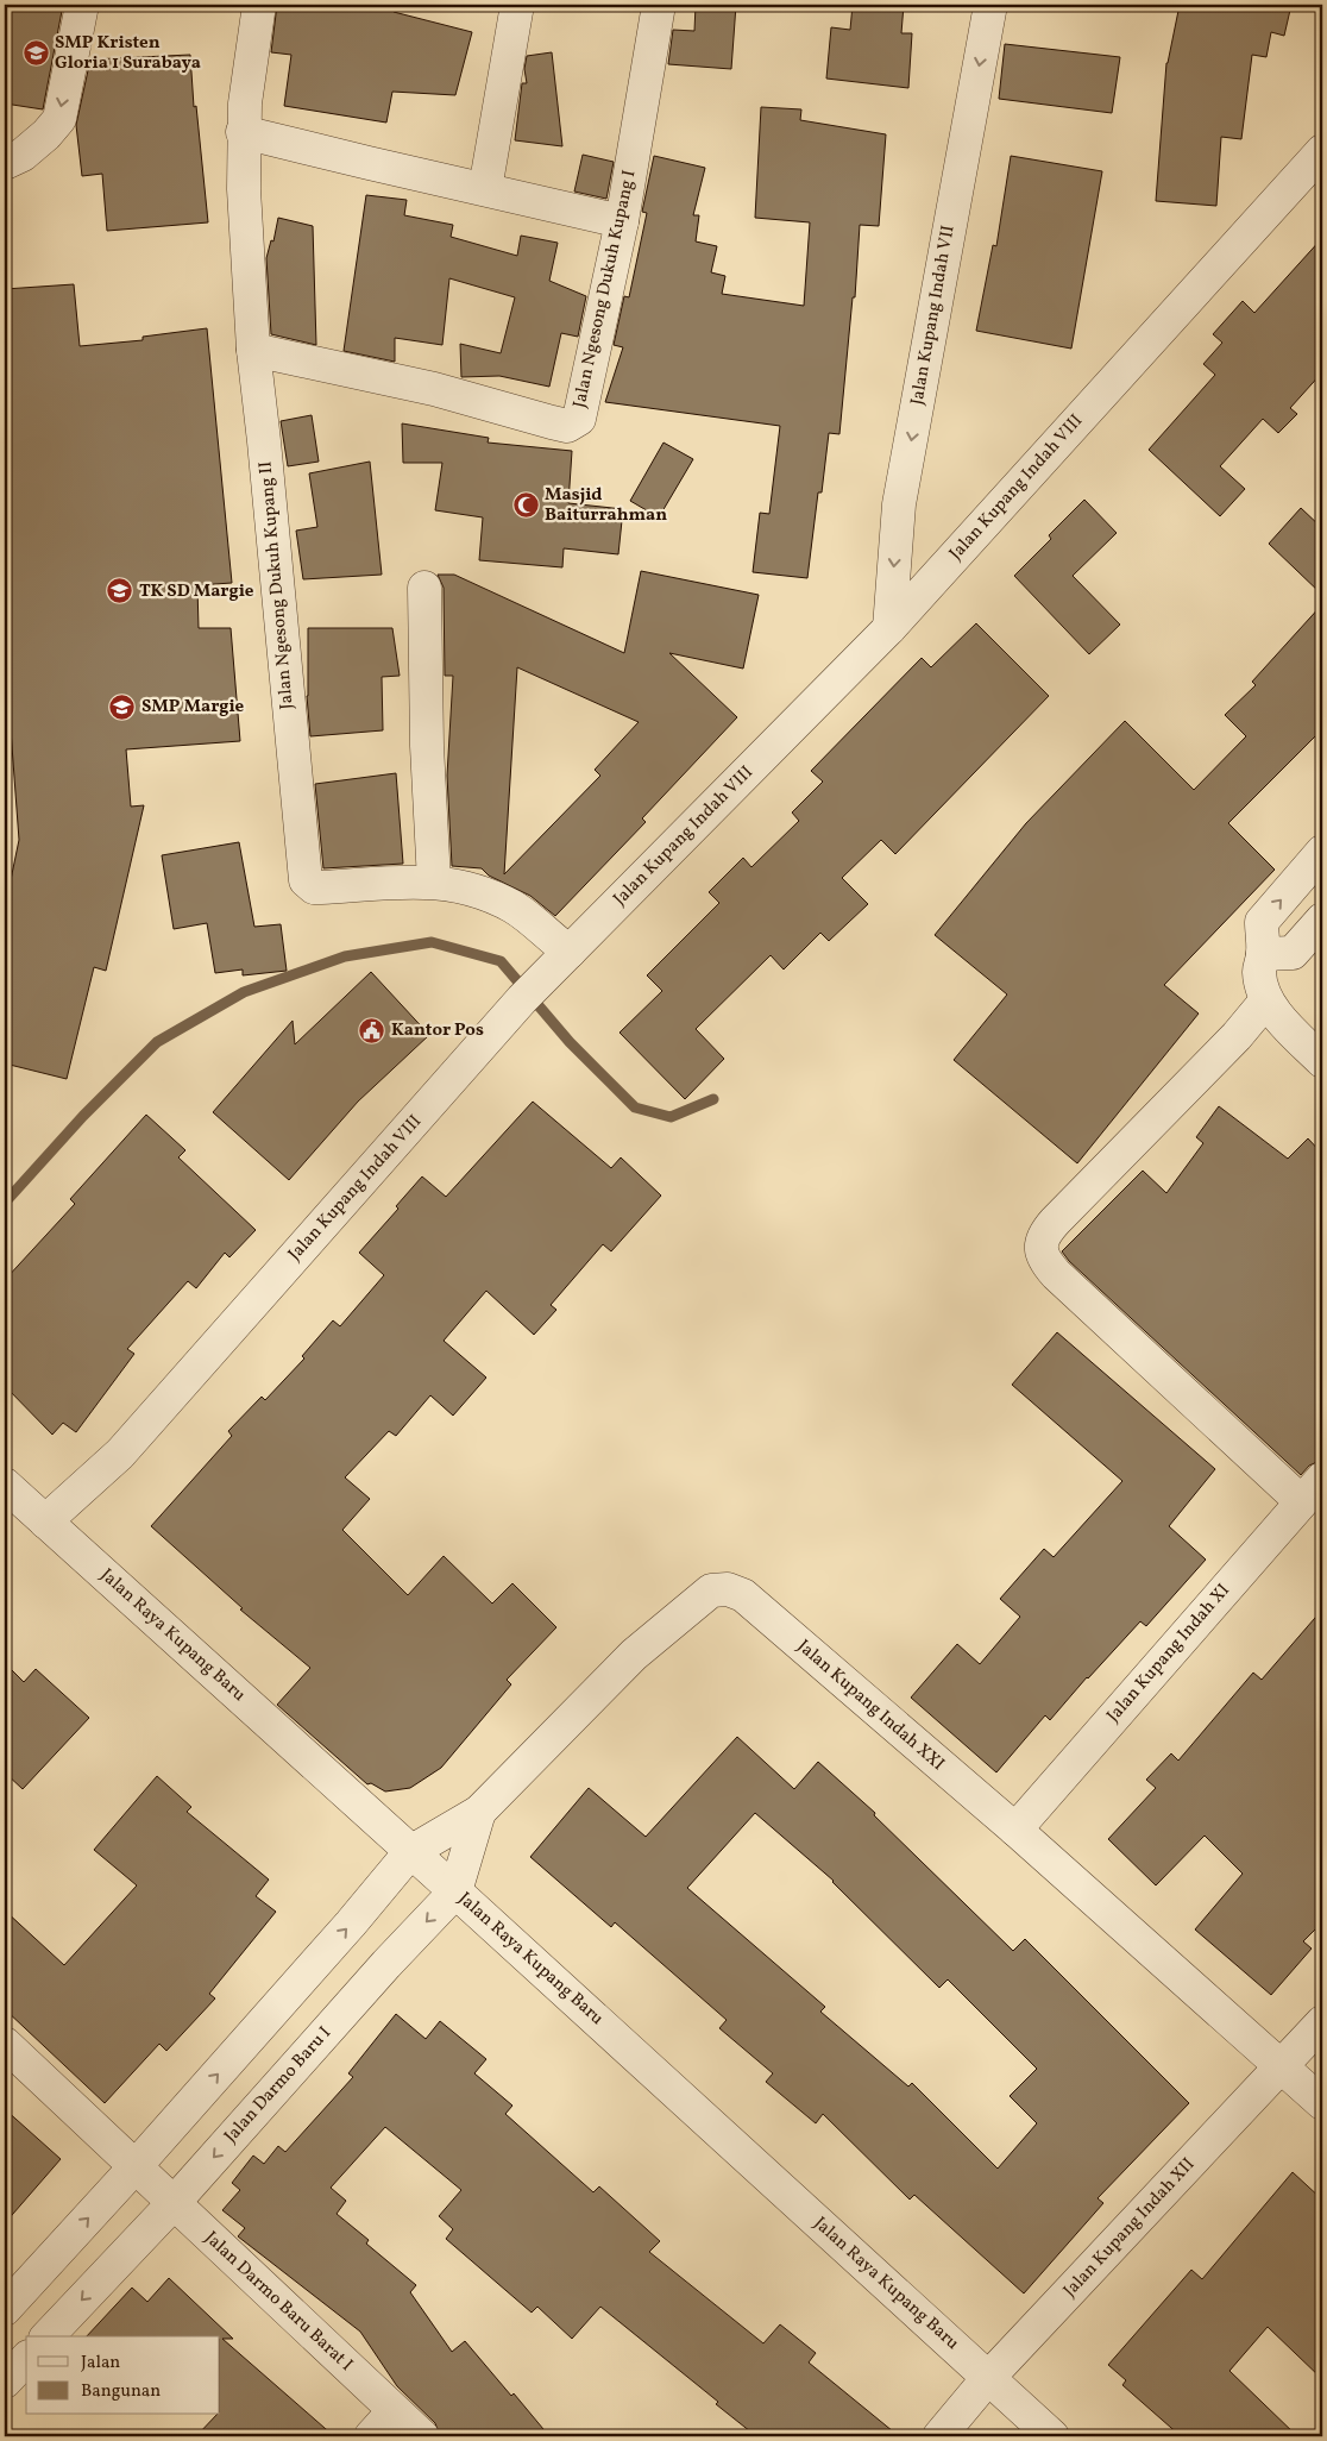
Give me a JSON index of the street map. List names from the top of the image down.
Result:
{
  "streets": {
    "street": [
      "Jalan Ngesong Dukuh Kupang I",
      "Jalan Kupang Indah VII",
      "Jalan Kupang Indah VIII",
      "Jalan Ngesong Dukuh Kupang II",
      "Jalan Raya Kupang Baru",
      "Jalan Kupang Indah XI",
      "Jalan Kupang Indah XXI",
      "Jalan Darmo Baru I",
      "Jalan Kupang Indah XII",
      "Jalan Darmo Baru Barat I"
    ]
  },
  "crossings": [
    ["Jalan Ngesong Dukuh Kupang I", "Jalan Ngesong Dukuh Kupang II"],
    ["Jalan Kupang Indah VII", "Jalan Kupang Indah VIII"],
    ["Jalan Kupang Indah VIII", "Jalan Ngesong Dukuh Kupang II"],
    ["Jalan Kupang Indah VIII", "Jalan Raya Kupang Baru"],
    ["Jalan Raya Kupang Baru", "Jalan Kupang Indah XXI"],
    ["Jalan Raya Kupang Baru", "Jalan Darmo Baru I"],
    ["Jalan Raya Kupang Baru", "Jalan Kupang Indah XII"],
    ["Jalan Kupang Indah XI", "Jalan Kupang Indah XXI"],
    ["Jalan Kupang Indah XXI", "Jalan Darmo Baru I"],
    ["Jalan Kupang Indah XXI", "Jalan Kupang Indah XII"],
    ["Jalan Darmo Baru I", "Jalan Darmo Baru Barat I"]
  ],
  "one_way": ["Jalan Kupang Indah VII"],
  "places": {
    "school or university": ["SMP Kristen Gloria 1 Surabaya", "TK SD Margie", "SMP Margie"],
    "mosque": ["Masjid Baiturrahman"],
    "public building": ["Kantor Pos"]
  },
  "legend": ["Jalan", "Bangunan"]
}
